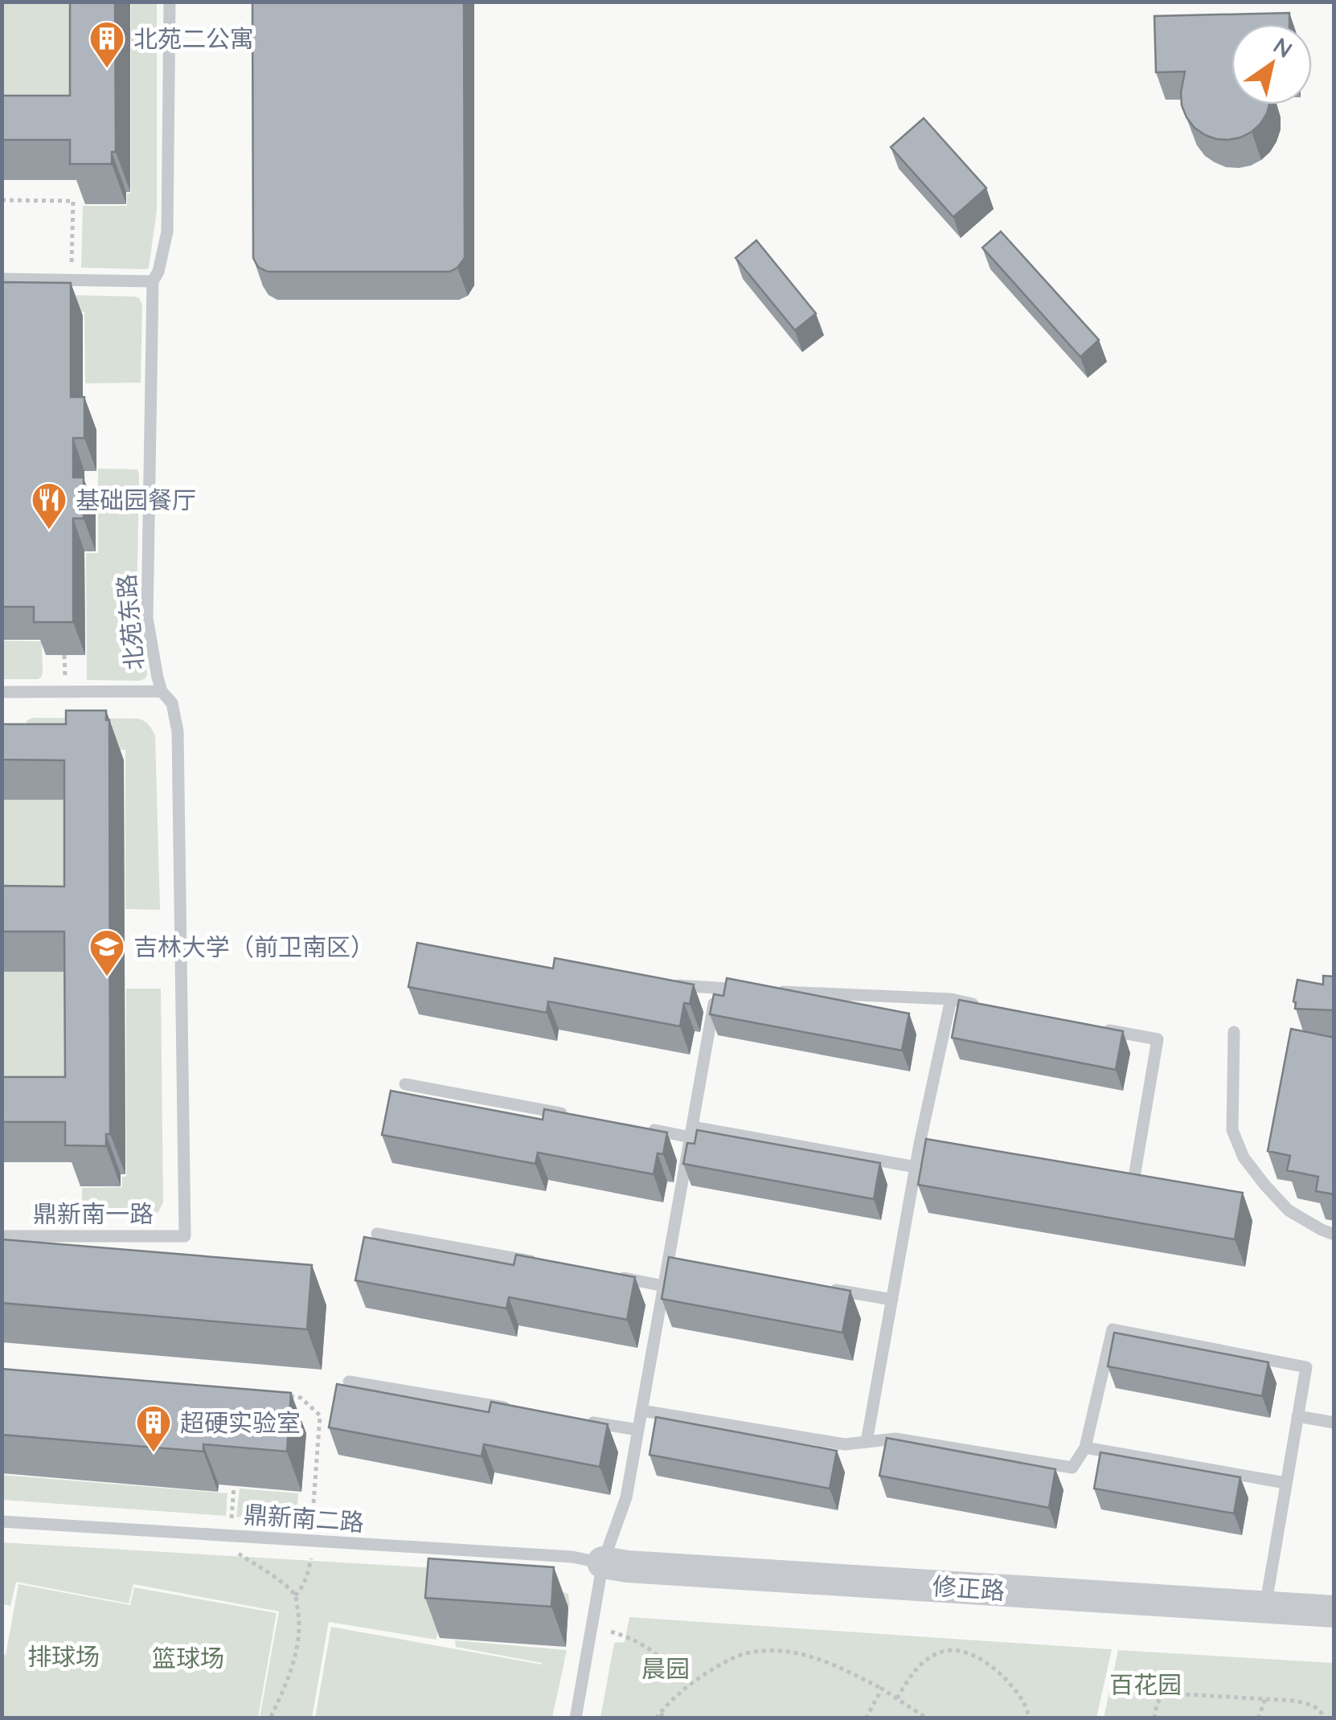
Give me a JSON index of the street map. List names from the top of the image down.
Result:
{
  "streets": {
    "street": ["修正路"],
    "lane": ["北苑东路", "鼎新南一路", "鼎新南二路"]
  },
  "crossings": [
    ["北苑东路", "鼎新南一路"],
    ["鼎新南二路", "修正路"]
  ],
  "parks": [
    "排球场",
    "篮球场",
    "晨园",
    "百花园"
  ],
  "places": {
    "building": ["北苑二公寓", "超硬实验室"],
    "restaurant": ["基础园餐厅"],
    "school or university": ["吉林大学（前卫南区）"]
  },
  "north": "top right"
}
